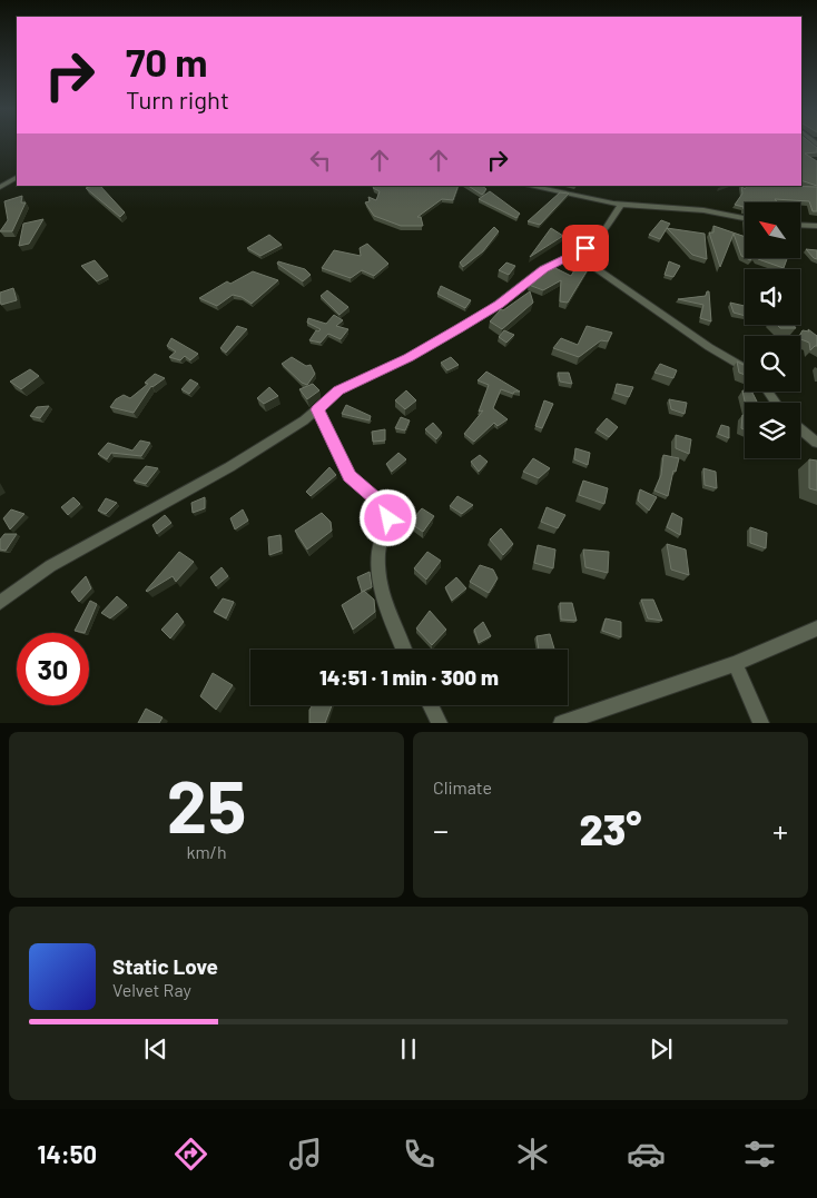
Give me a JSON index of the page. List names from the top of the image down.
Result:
{
  "north": "top left",
  "page": {
    "turn": ["70 m", "Turn right"],
    "limit": "30",
    "trip": "14:51 · 1 min · 300 m",
    "tile": [
      ["25", "km/h"],
      "Climate"
    ],
    "heat": ["−", "23°", "+"],
    "song": ["Static Love", "Velvet Ray"],
    "tabs": "14:50"
  }
}
